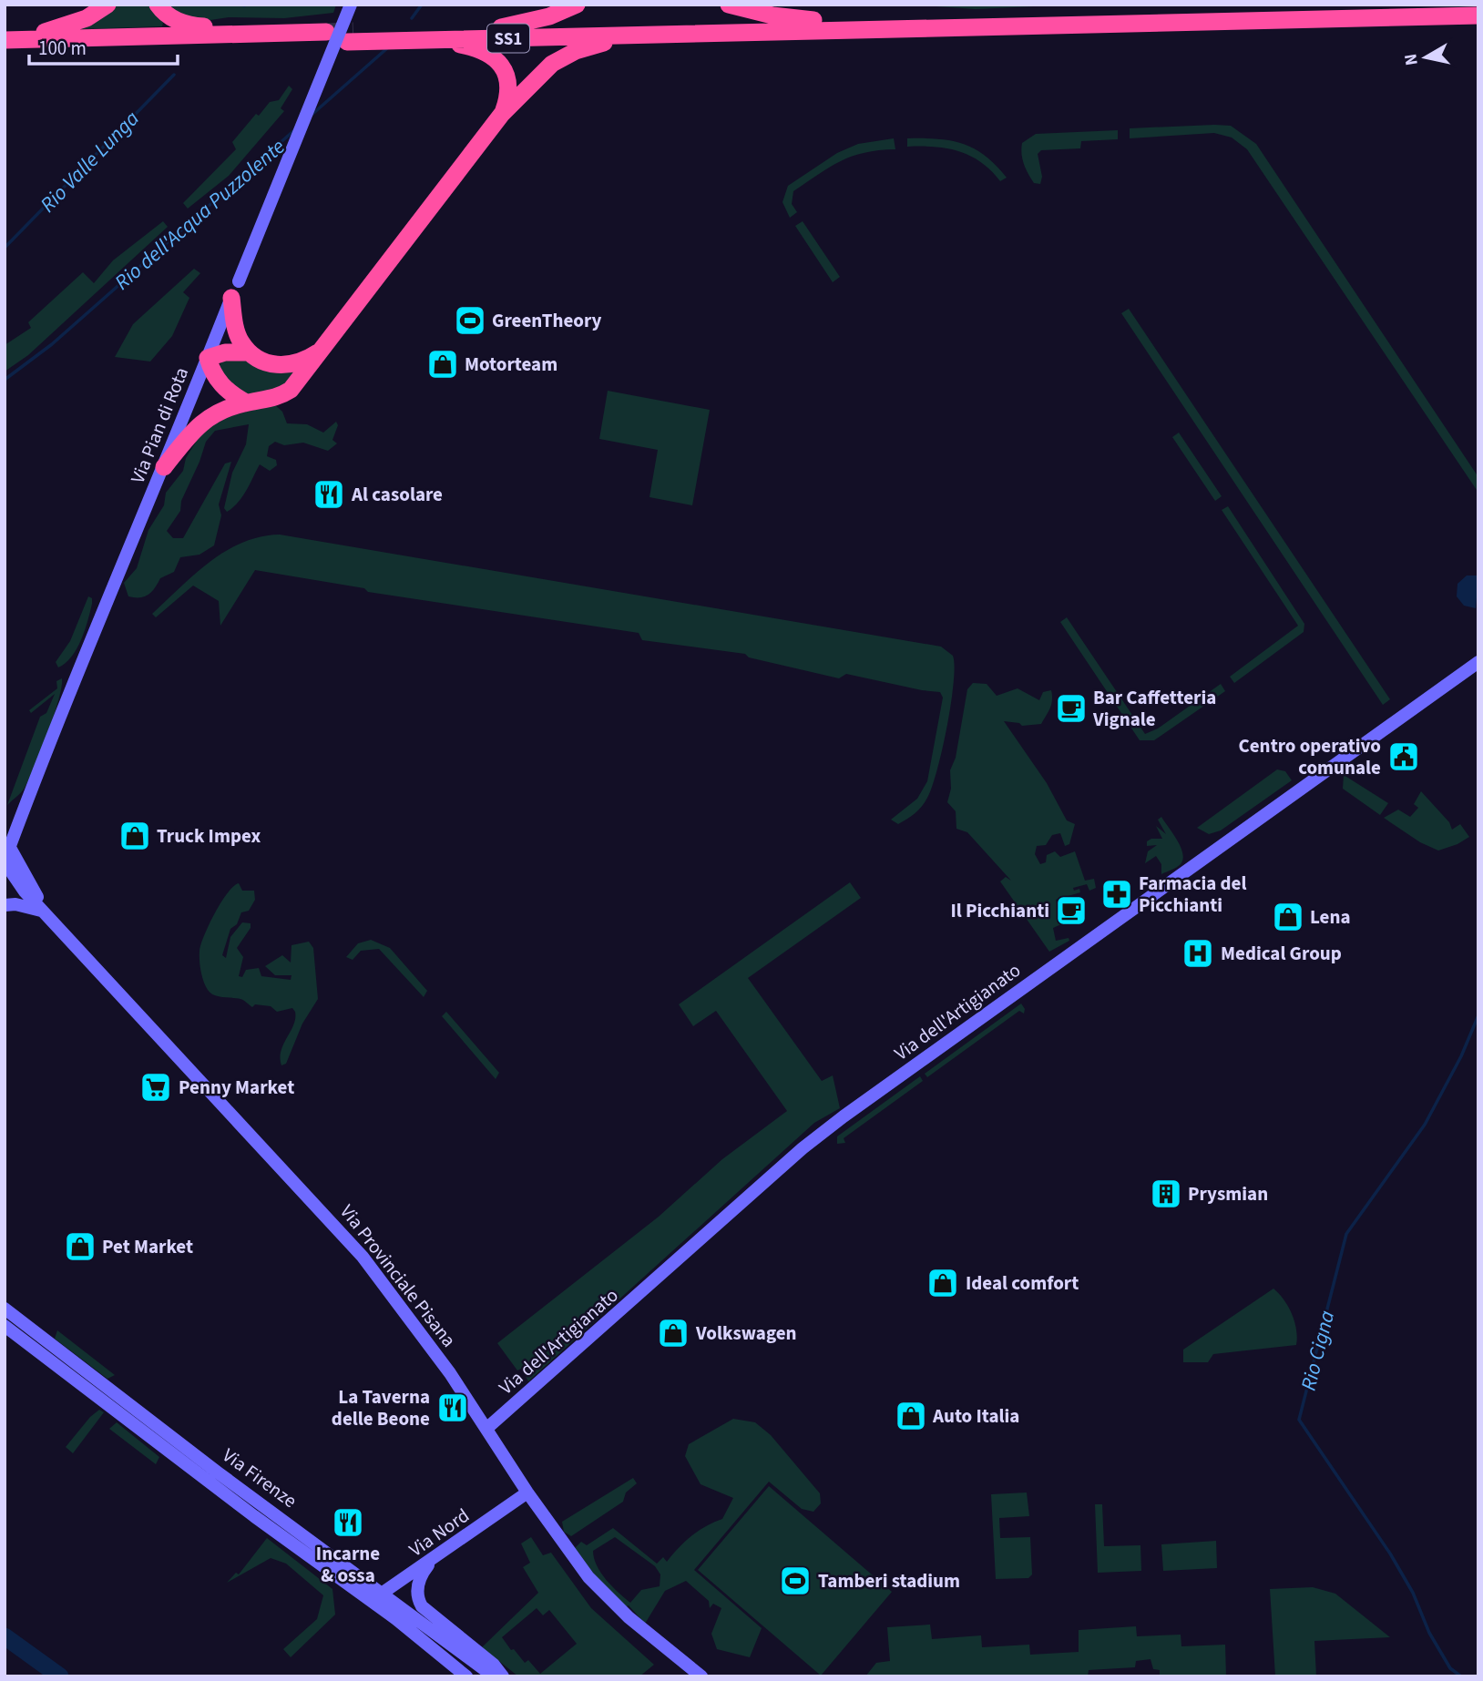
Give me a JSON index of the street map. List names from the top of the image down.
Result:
{
  "streets": {
    "highway": ["SS1"],
    "street": [
      "Via Pian di Rota",
      "Via dell'Artigianato",
      "Via Provinciale Pisana",
      "Via Firenze",
      "Via Nord"
    ]
  },
  "crossings": [
    ["Via Pian di Rota", "Via Provinciale Pisana"],
    ["Via dell'Artigianato", "Via Provinciale Pisana"],
    ["Via Provinciale Pisana", "Via Nord"],
    ["Via Firenze", "Via Nord"]
  ],
  "water": ["Rio Valle Lunga", "Rio dell'Acqua Puzzolente", "Rio Cigna"],
  "places": {
    "sports": ["GreenTheory", "Tamberi stadium"],
    "shop": [
      "Motorteam",
      "Truck Impex",
      "Lena",
      "Pet Market",
      "Ideal comfort",
      "Volkswagen",
      "Auto Italia"
    ],
    "restaurant": ["Al casolare", "La Taverna delle Beone", "Incarne & ossa"],
    "cafe": ["Bar Caffetteria Vignale", "Il Picchianti"],
    "public building": ["Centro operativo comunale"],
    "pharmacy": ["Farmacia del Picchianti"],
    "hospital": ["Medical Group"],
    "supermarket": ["Penny Market"],
    "building": ["Prysmian"]
  },
  "scale_bar": "100 m",
  "north": "left"
}
